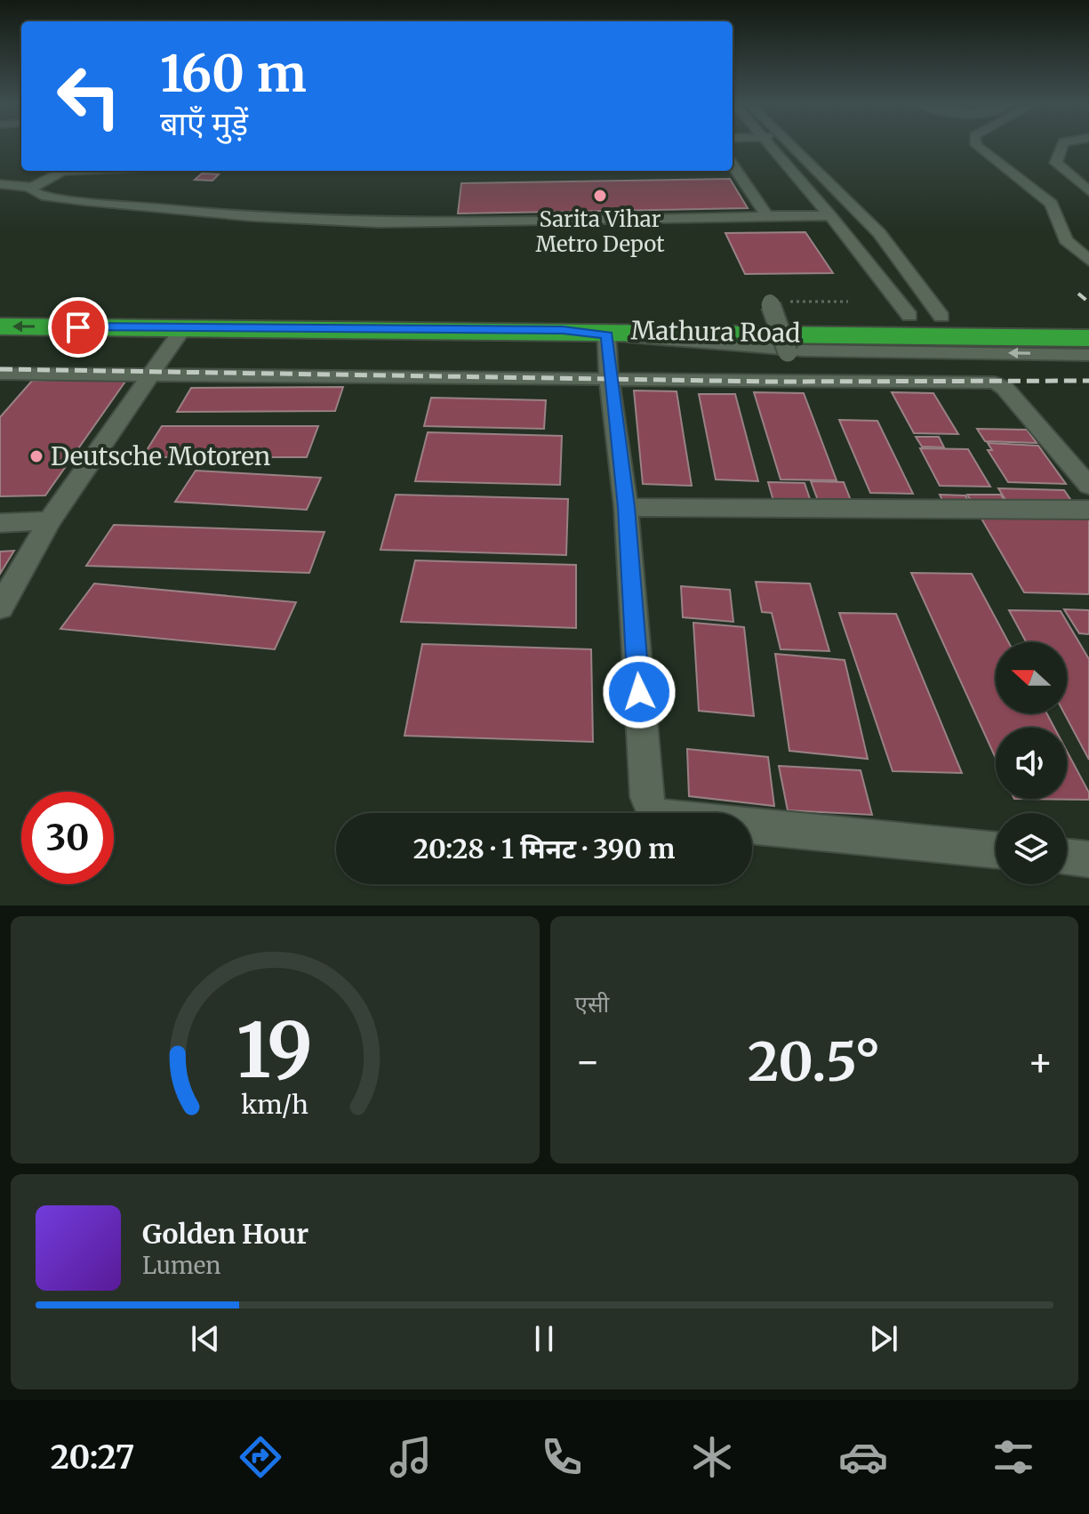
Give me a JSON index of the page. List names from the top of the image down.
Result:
{
  "streets": {
    "highway": ["Mathura Road"]
  },
  "places": ["Sarita Vihar Metro Depot", "Deutsche Motoren"],
  "north": "left",
  "page": {
    "turn": ["160 m", "बाएँ मुड़ें"],
    "limit": "30",
    "trip": "20:28 · 1 मिनट · 390 m",
    "tile": "एसी",
    "heat": ["−", "20.5°", "+"],
    "song": ["Golden Hour", "Lumen"],
    "tabs": "20:27",
    "gauge": ["19", "km/h"]
  }
}
